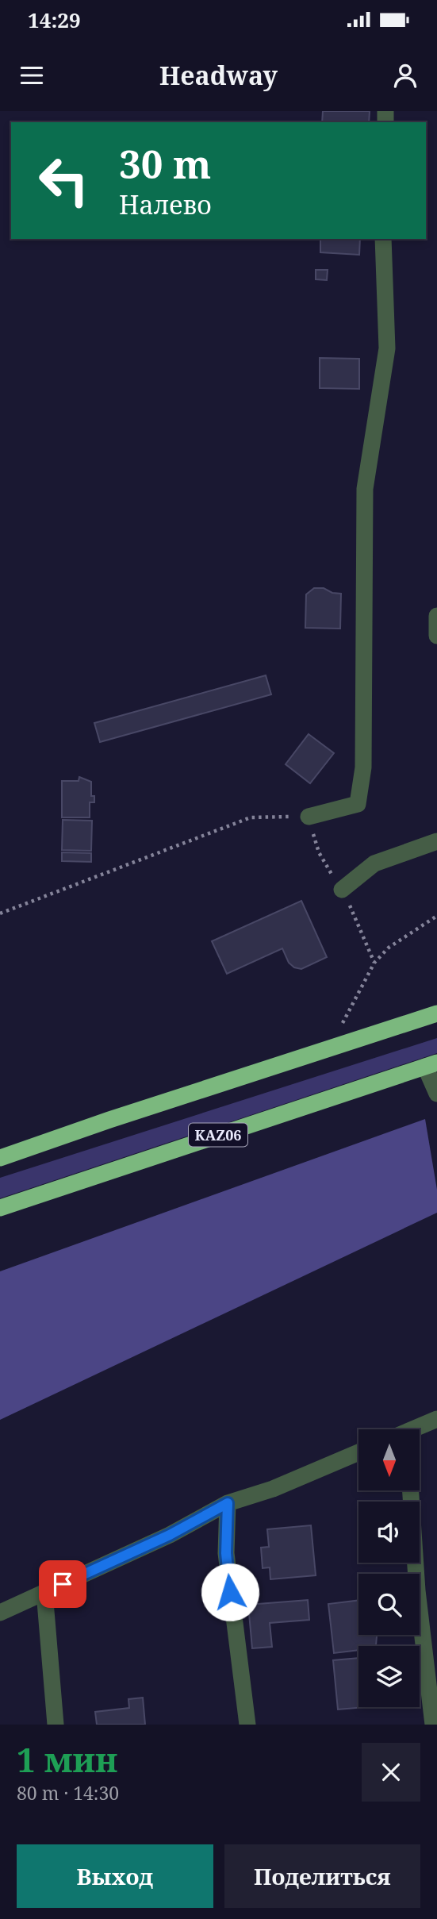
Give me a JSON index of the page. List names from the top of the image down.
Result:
{
  "streets": {
    "highway": ["KАZ06"]
  },
  "north": "bottom",
  "page": {
    "status": "14:29",
    "header": "Headway",
    "turn": ["30 m", "Налево"],
    "heading": ["1 мин", "80 m · 14:30"],
    "buttons": ["Выход", "Поделиться"]
  }
}
